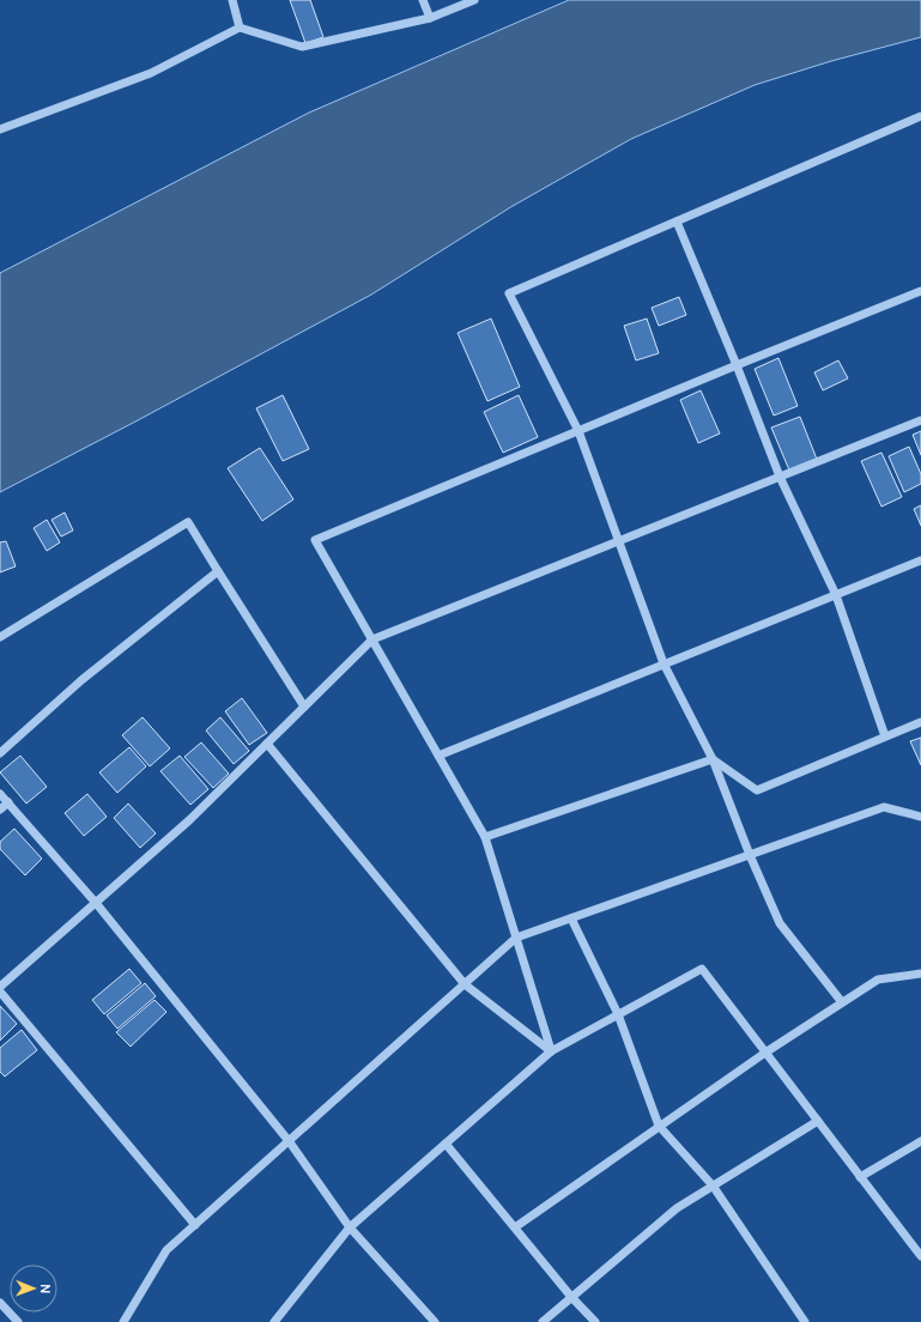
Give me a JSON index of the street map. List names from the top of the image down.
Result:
{
  "north": "right"
}
